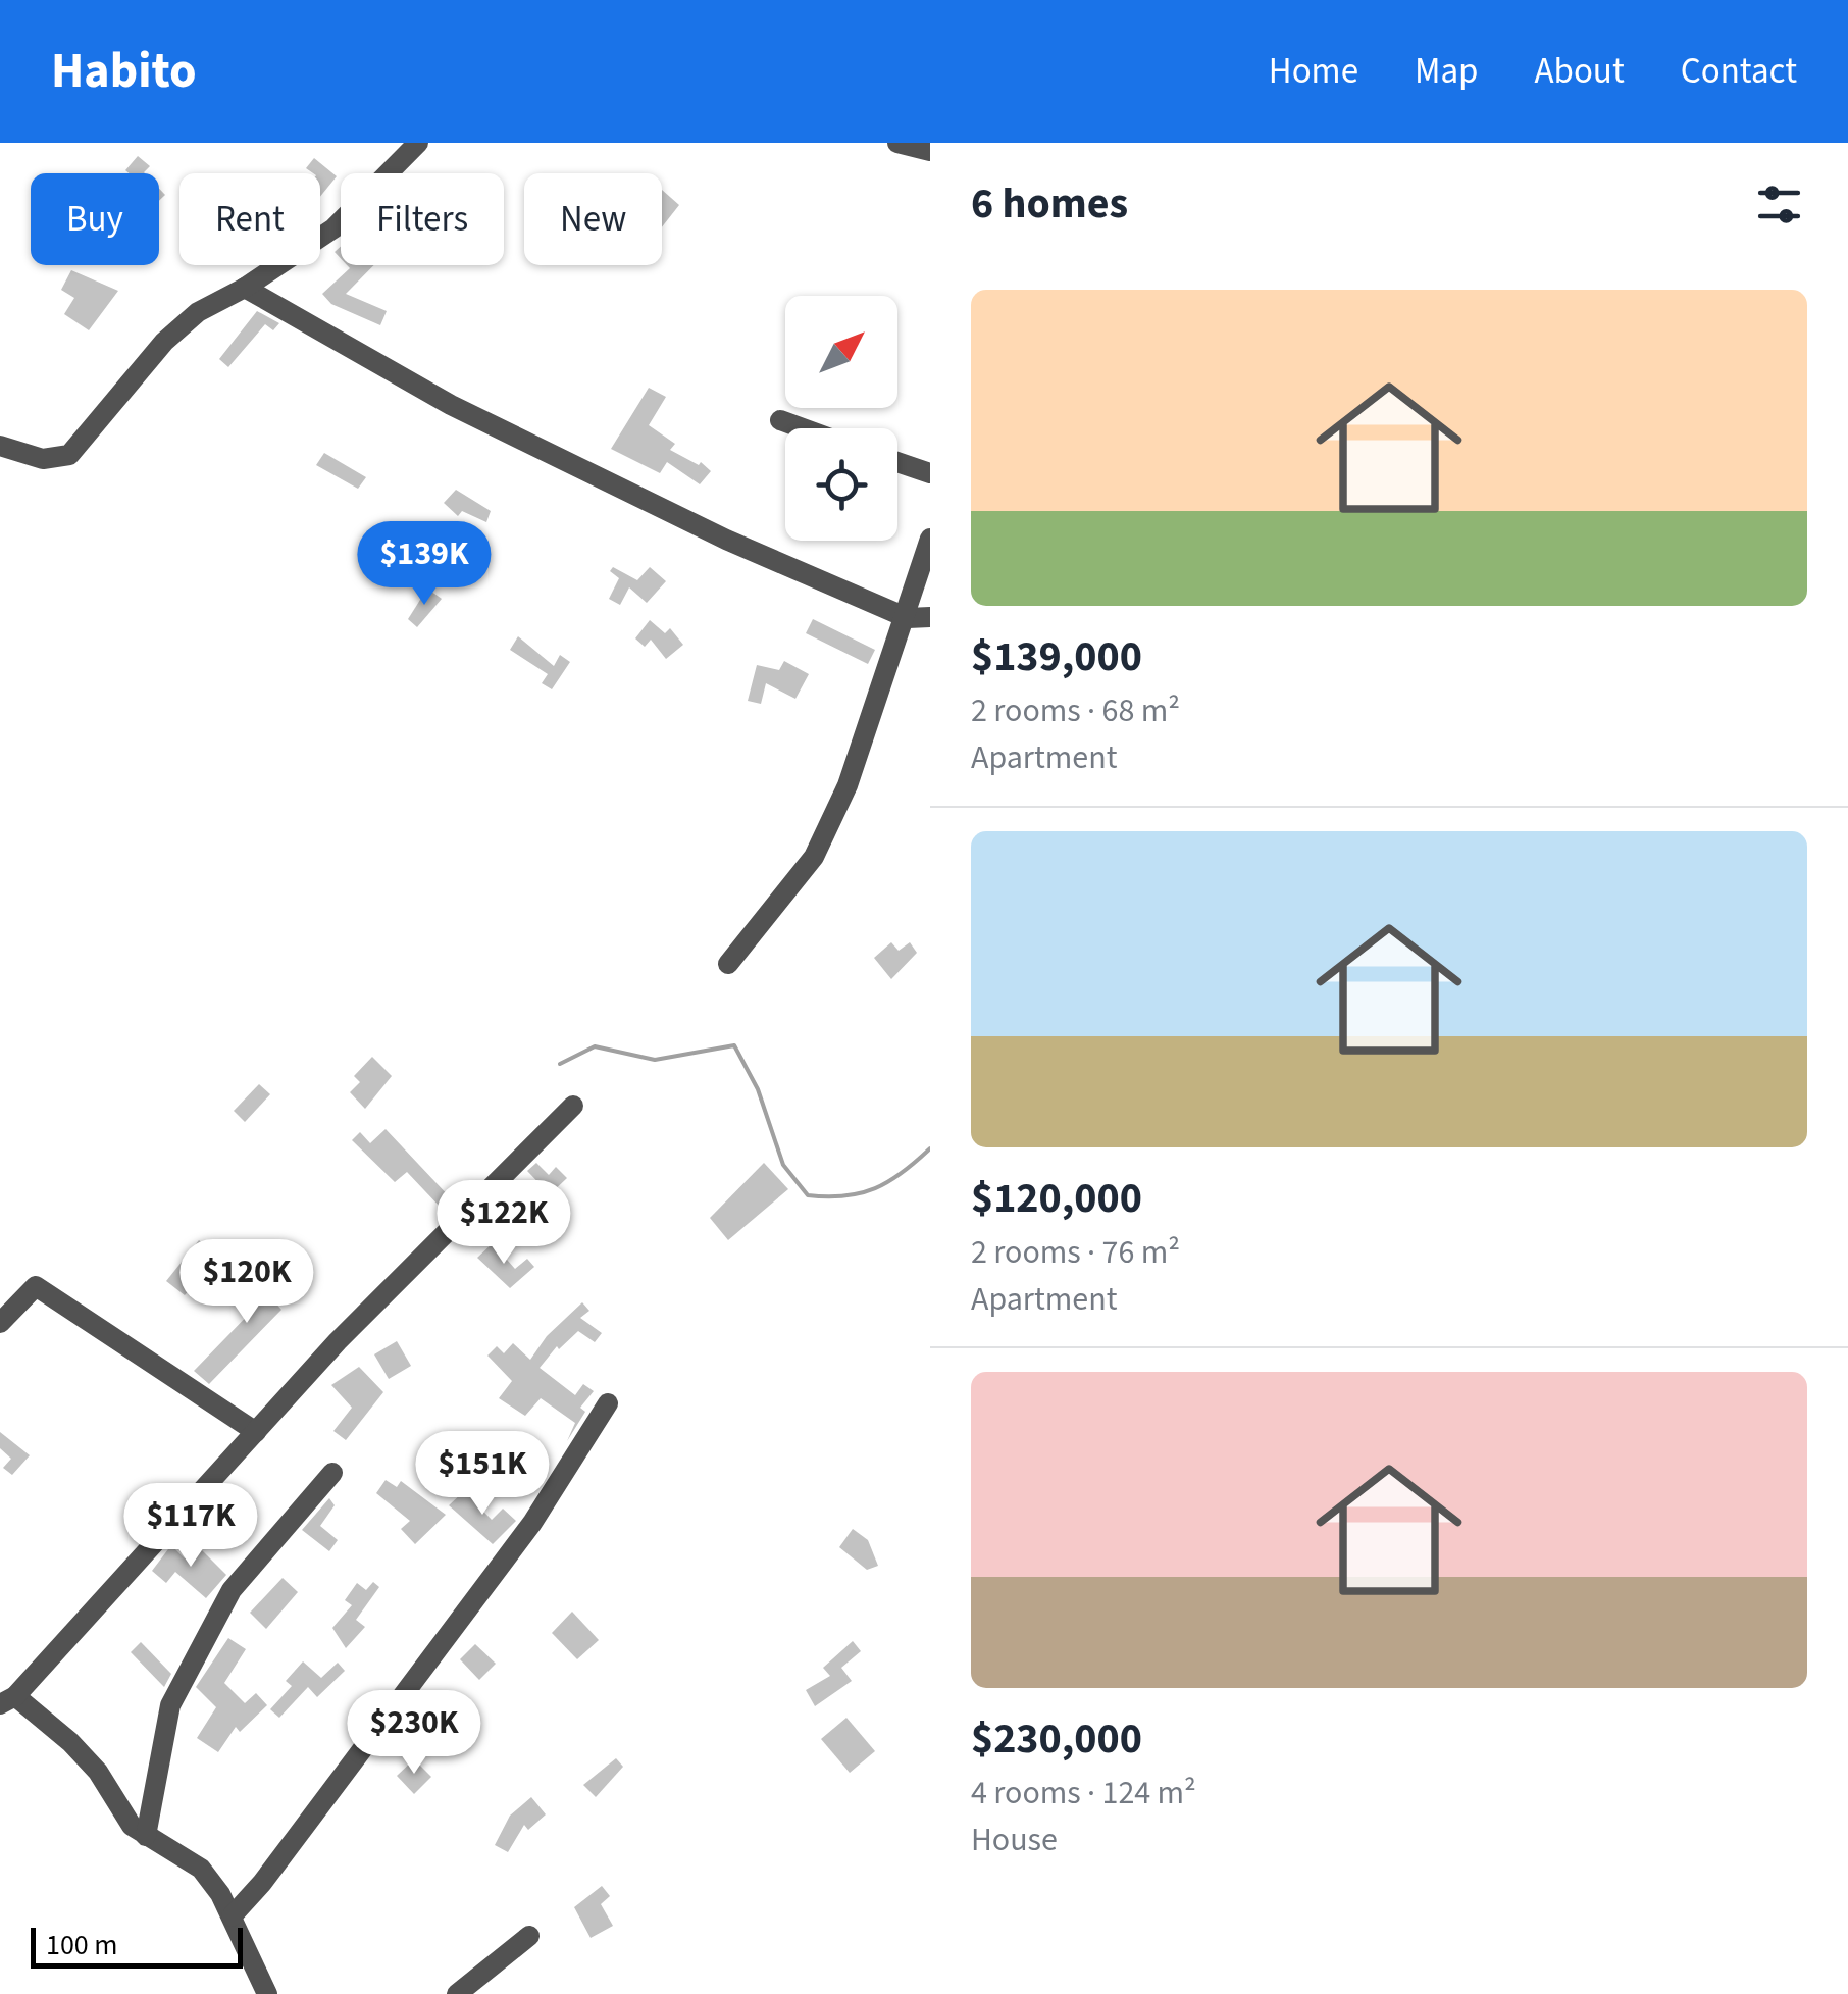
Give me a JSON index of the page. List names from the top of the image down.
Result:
{
  "scale_bar": "100 m",
  "north": "top right",
  "page": {
    "header": "Habito",
    "nav": [
      "Home",
      "Map",
      "About",
      "Contact"
    ],
    "heading": "6 homes",
    "chip": [
      "Buy",
      "Rent",
      "Filters",
      "New"
    ],
    "list": [
      {
        "name": "$139,000",
        "note": "2 rooms · 68 m² · Apartment"
      },
      {
        "name": "$120,000",
        "note": "2 rooms · 76 m² · Apartment"
      },
      {
        "name": "$230,000",
        "note": "4 rooms · 124 m² · House"
      }
    ],
    "price": [
      "$139K",
      "$122K",
      "$120K",
      "$151K",
      "$117K",
      "$230K"
    ],
    "scale": "100 m"
  }
}
